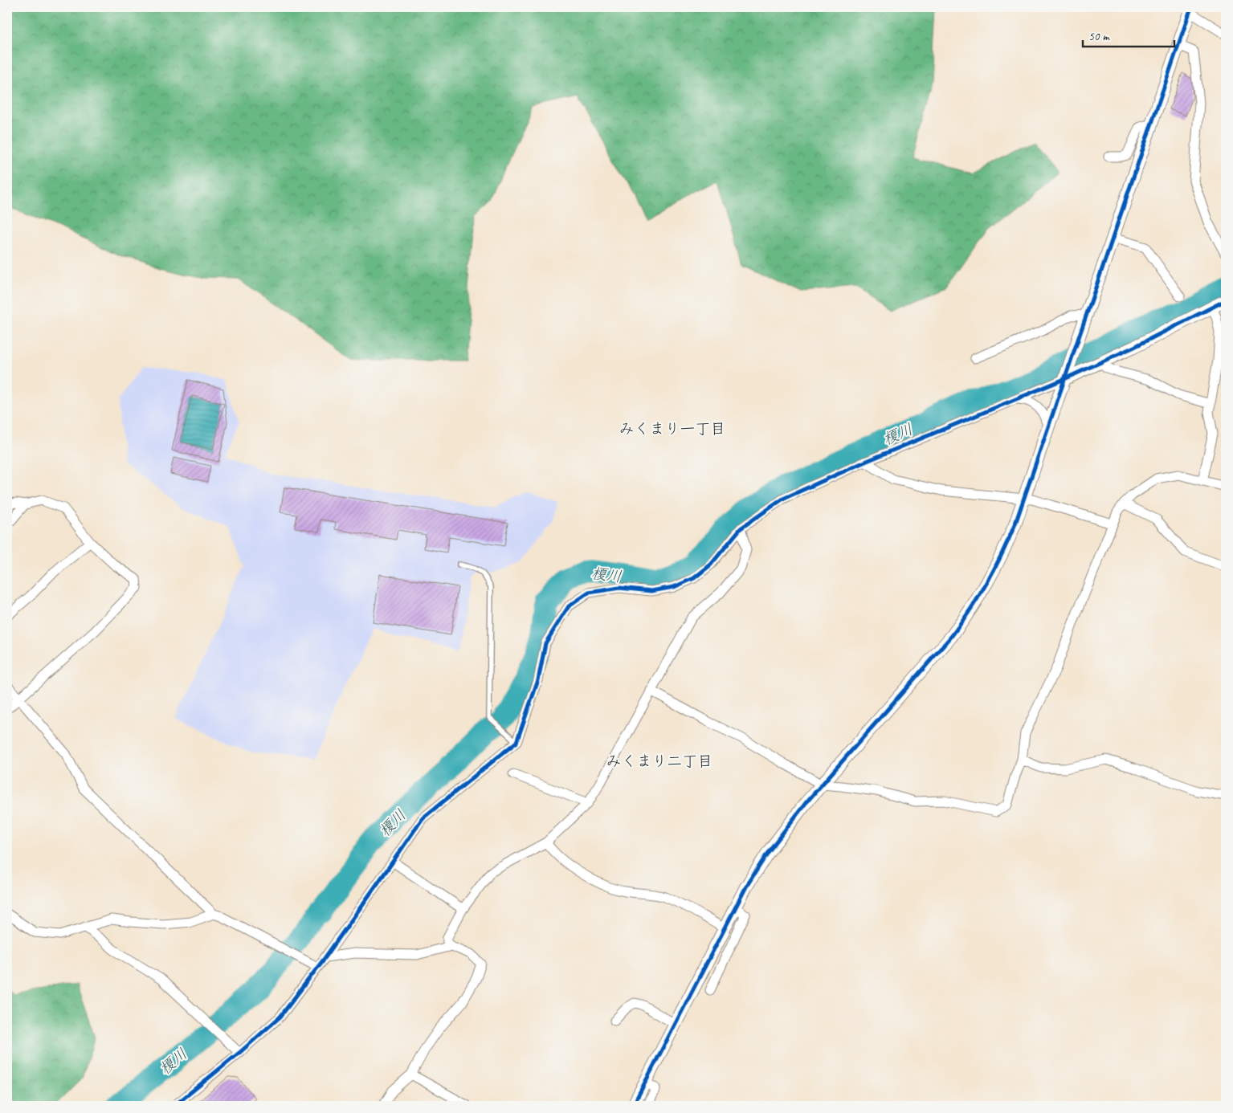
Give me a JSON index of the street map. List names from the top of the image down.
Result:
{
  "districts": ["みくまり一丁目", "みくまり二丁目"],
  "water": ["榎川"],
  "scale_bar": "50 m"
}
